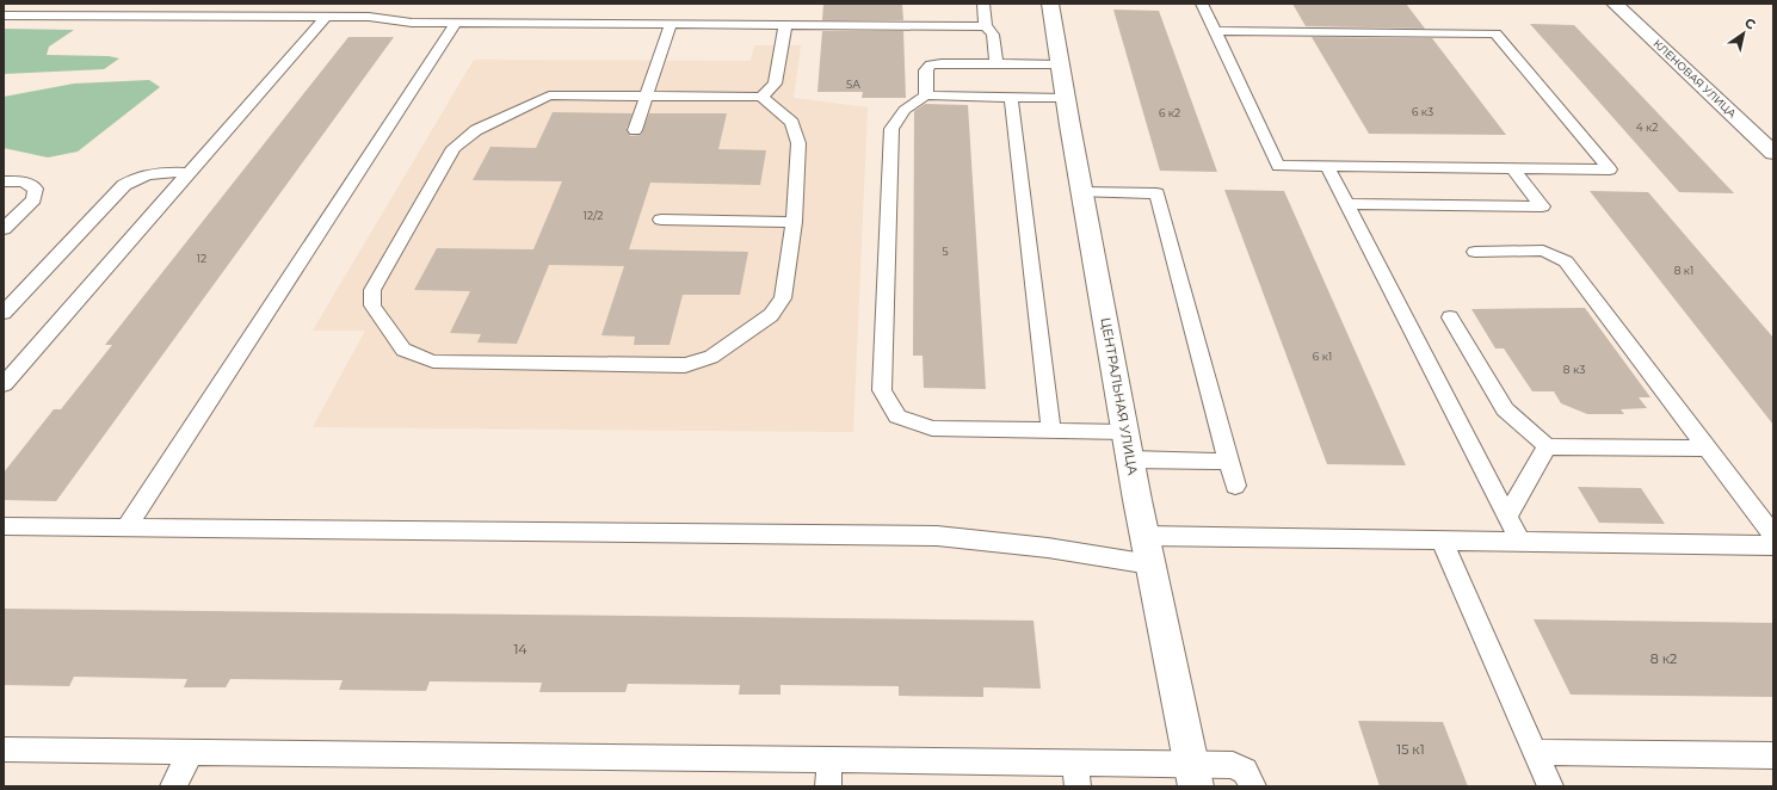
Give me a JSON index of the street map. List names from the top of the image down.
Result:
{
  "streets": {
    "street": ["КЛЕНОВАЯ УЛИЦА", "ЦЕНТРАЛЬНАЯ УЛИЦА"]
  },
  "house_numbers": [
    "5А",
    "6 к3",
    "6 к2",
    "4 к2",
    "12/2",
    "5",
    "12",
    "8 к1",
    "6 к1",
    "8 к3",
    "14",
    "8 к2",
    "15 к1"
  ],
  "north": "top right"
}
